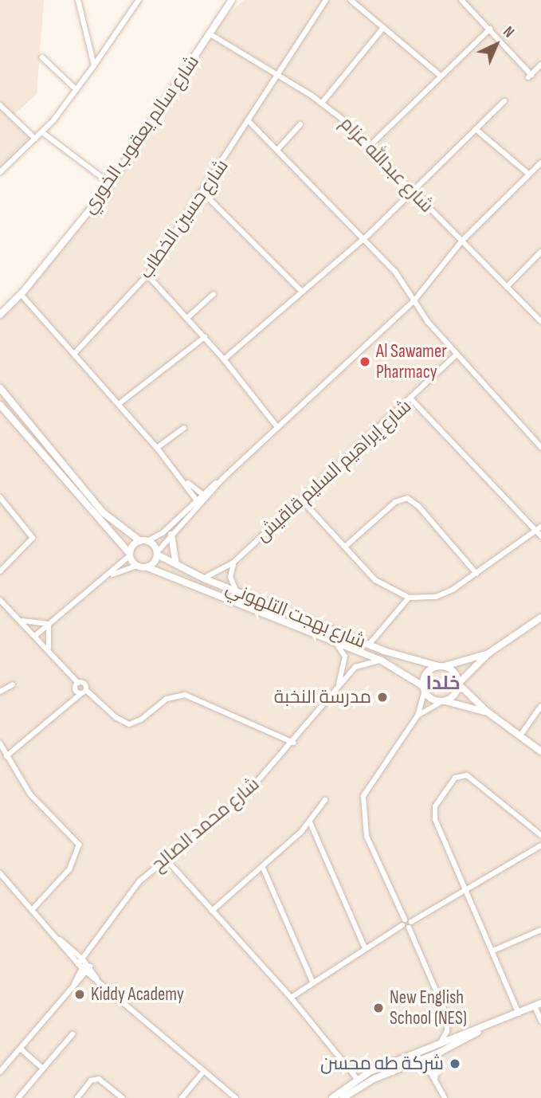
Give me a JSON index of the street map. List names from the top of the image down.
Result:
{
  "streets": {
    "street": [
      "شارع سالم يعقوب الخوري",
      "شارع عبدالله عزام",
      "شارع حسين الخطاب",
      "شارع إبراهيم السليم قاقيش",
      "شارع بهجت التلهوني",
      "شارع محمد الصالح"
    ]
  },
  "crossings": [
    ["شارع سالم يعقوب الخوري", "شارع عبدالله عزام"],
    ["شارع عبدالله عزام", "شارع حسين الخطاب"],
    ["شارع إبراهيم السليم قاقيش", "شارع بهجت التلهوني"],
    ["شارع بهجت التلهوني", "شارع محمد الصالح"]
  ],
  "districts": ["خلدا"],
  "places": [
    "Al Sawamer Pharmacy",
    "مدرسة النخبة",
    "Kiddy Academy",
    "New English School (NES)",
    "شركة طه محسن"
  ],
  "north": "top right"
}
